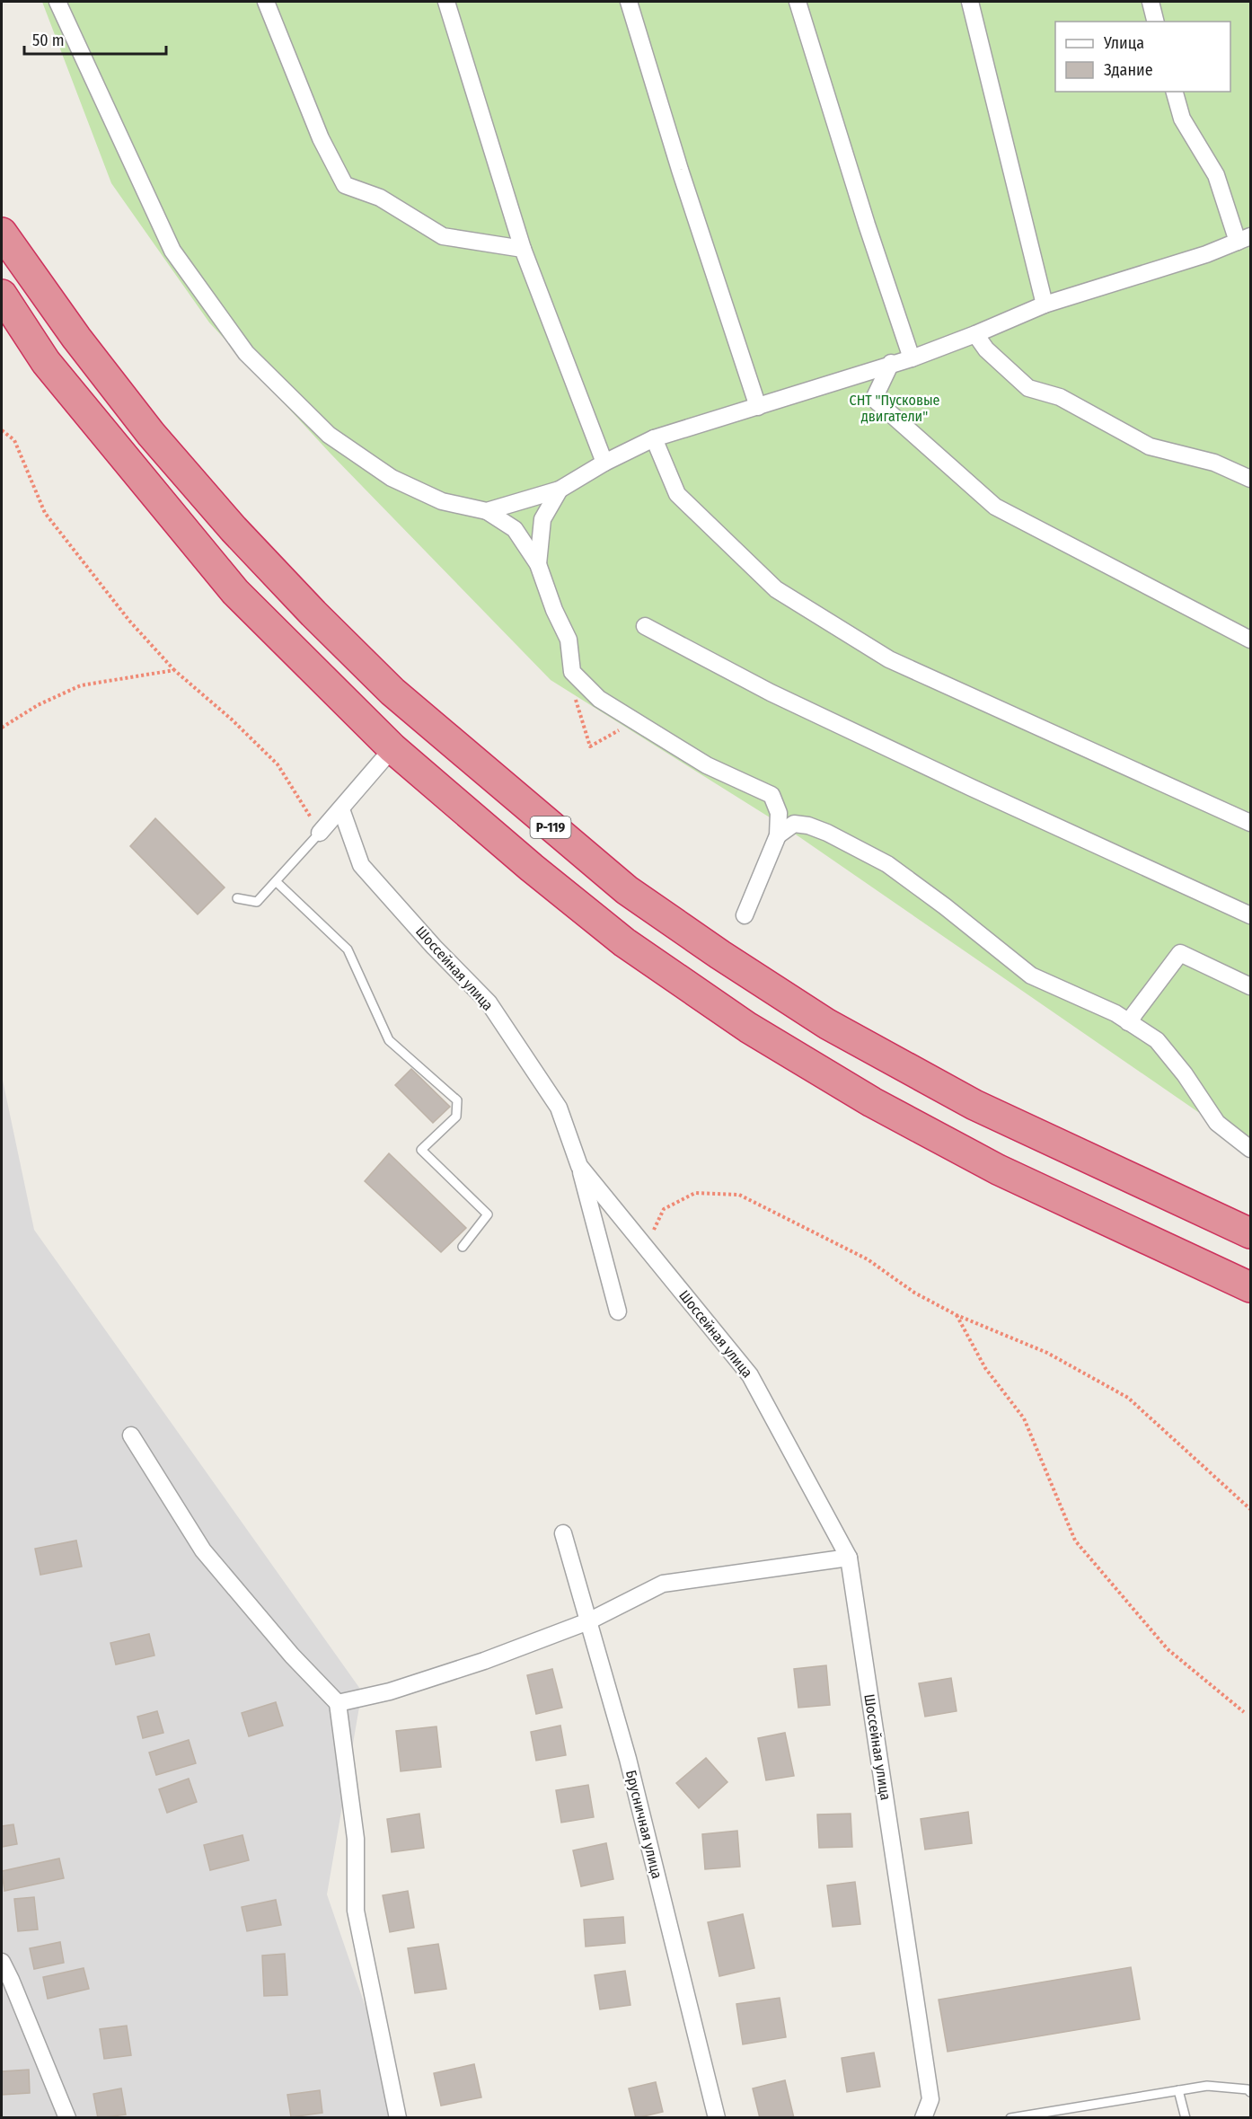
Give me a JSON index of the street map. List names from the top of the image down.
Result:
{
  "streets": {
    "highway": ["Р-119"],
    "street": ["Шоссейная улица", "Брусничная улица"]
  },
  "parks": ["СНТ \"Пусковые двигатели\""],
  "legend": ["Улица", "Здание"],
  "scale_bar": "50 m"
}
